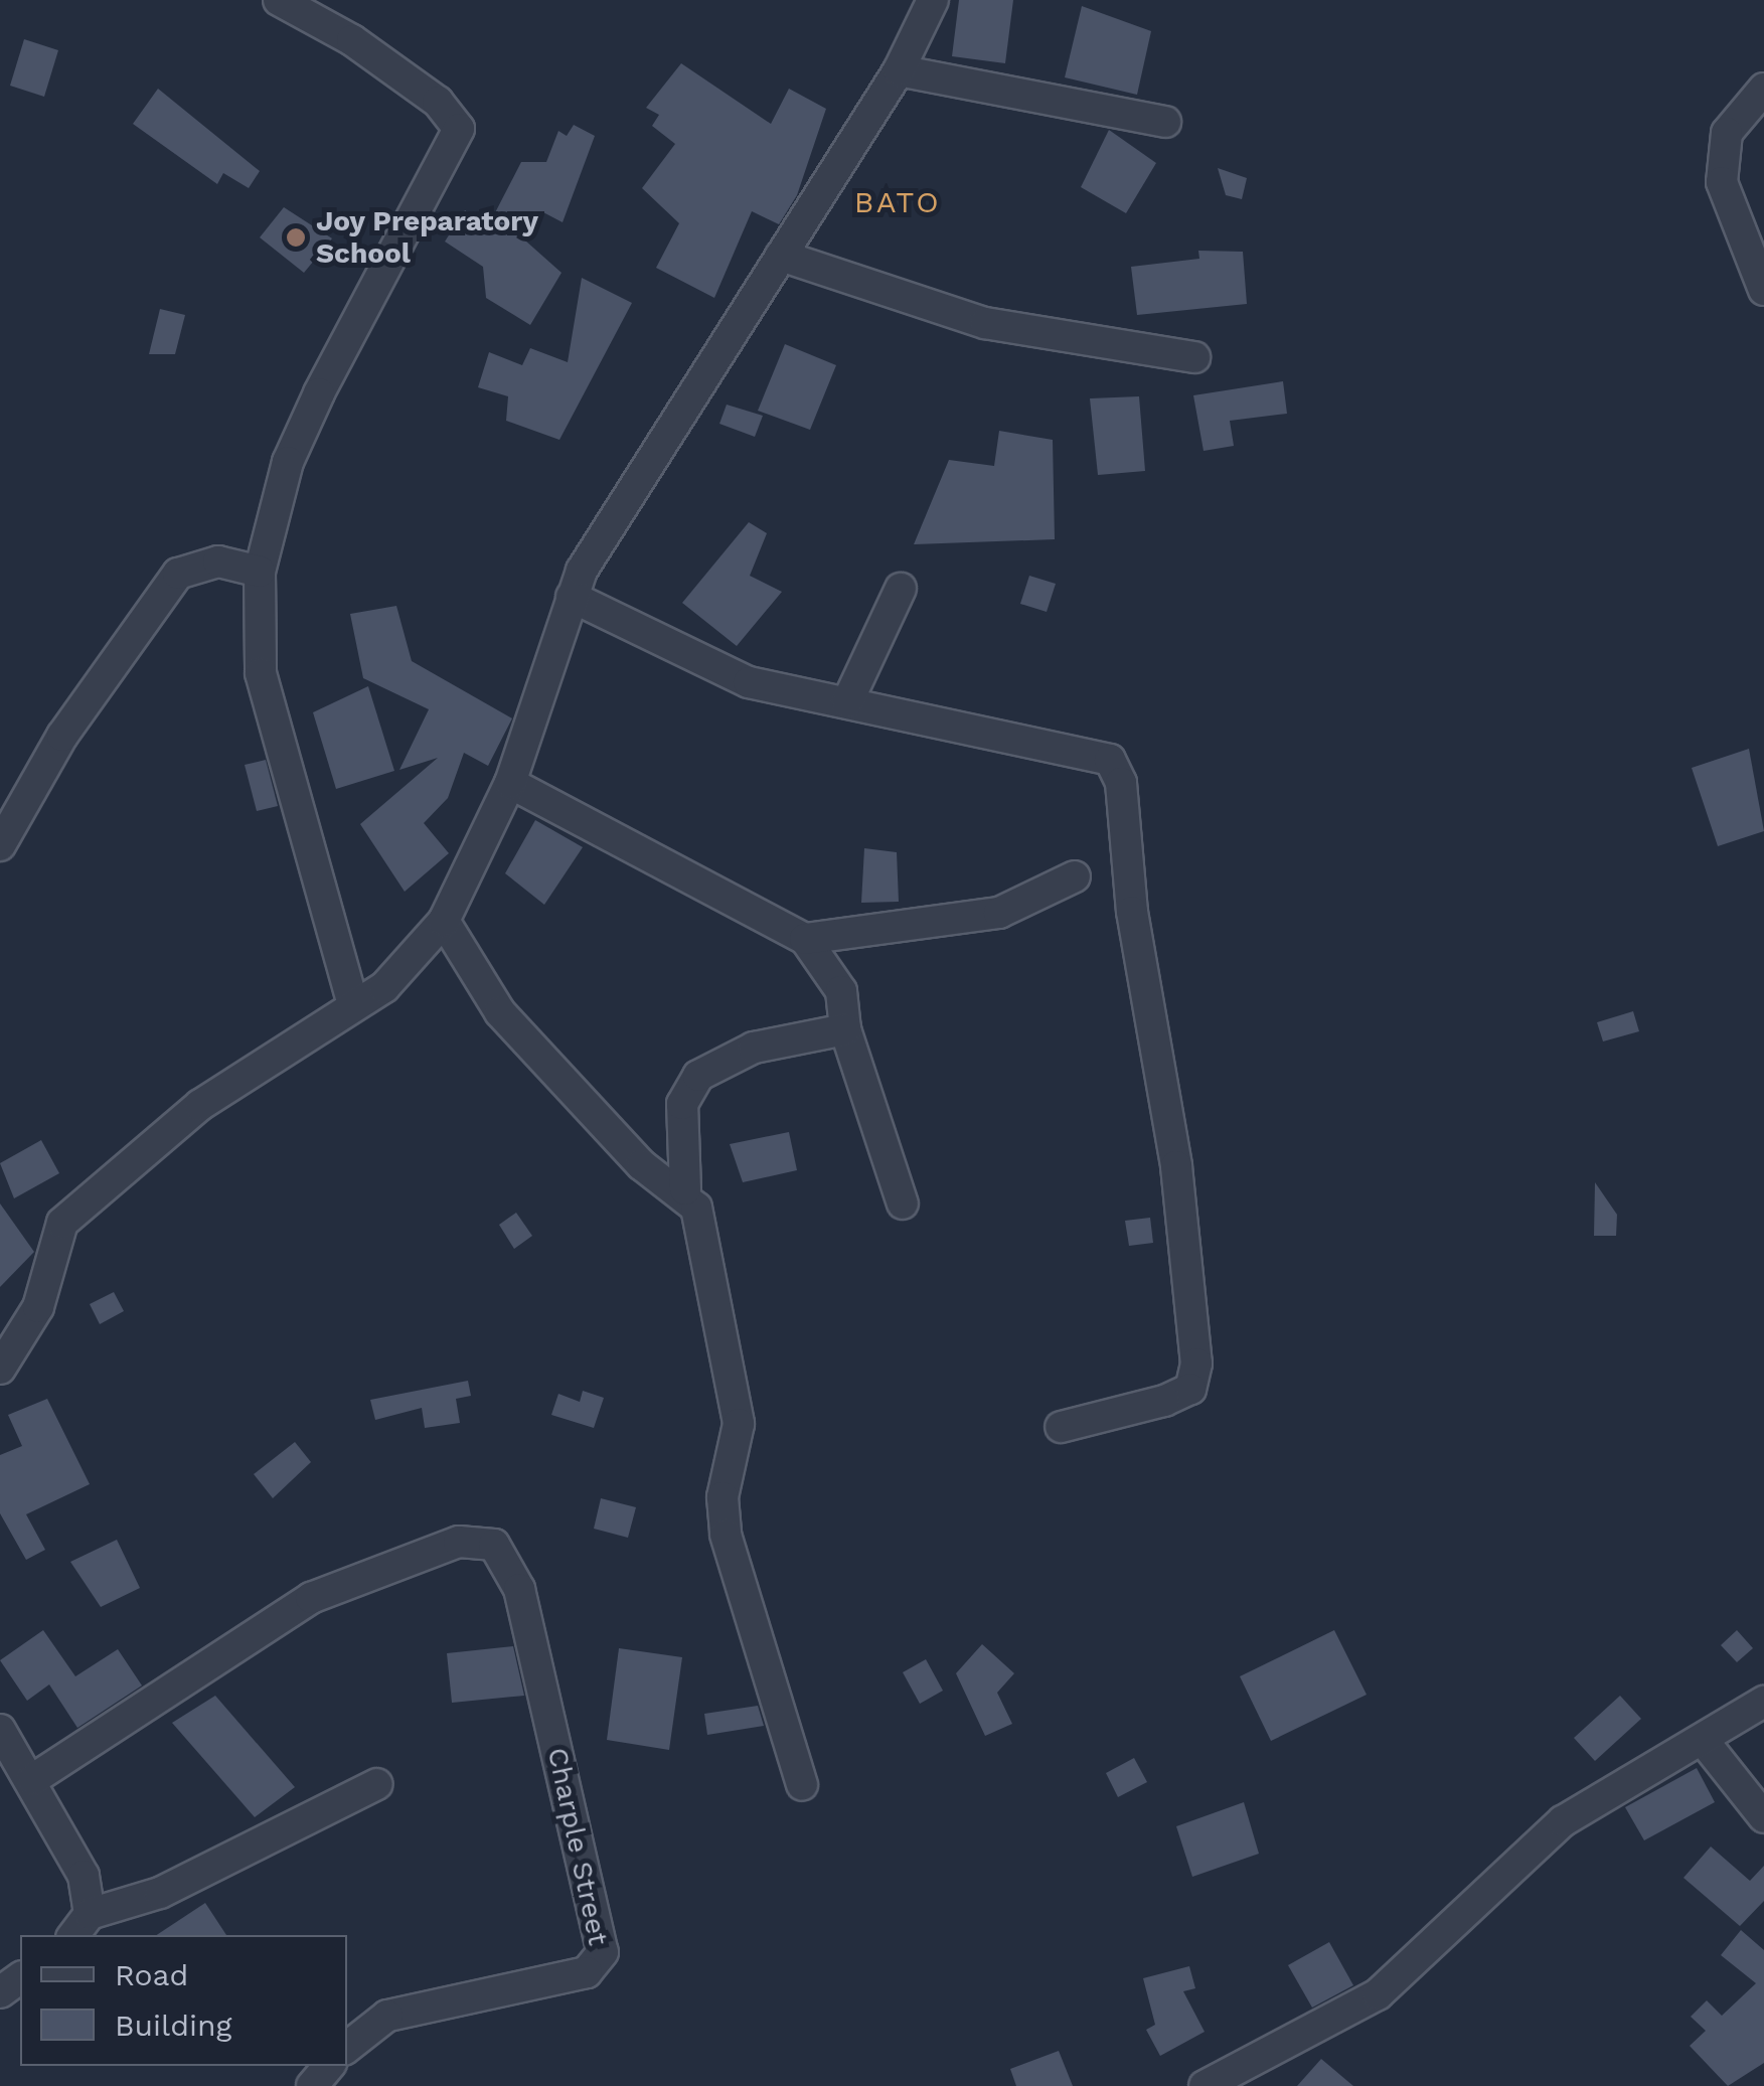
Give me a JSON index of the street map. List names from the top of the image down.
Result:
{
  "streets": {
    "street": ["Charple Street"]
  },
  "districts": ["BATO"],
  "places": ["Joy Preparatory School"],
  "legend": ["Road", "Building"]
}
